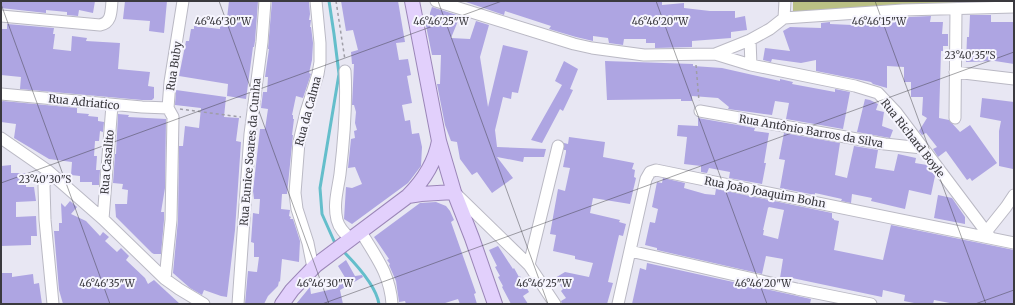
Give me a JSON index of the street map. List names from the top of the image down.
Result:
{
  "streets": {
    "street": [
      "Rua Buby",
      "Rua Adriatico",
      "Rua da Calma",
      "Rua Antônio Barros da Silva",
      "Rua Richard Boyle",
      "Rua Eunice Soares da Cunha",
      "Rua Casalito",
      "Rua João Joaquim Bohn"
    ]
  },
  "crossings": [
    ["Rua Buby", "Rua Adriatico"],
    ["Rua Adriatico", "Rua Casalito"],
    ["Rua Antônio Barros da Silva", "Rua Richard Boyle"],
    ["Rua Richard Boyle", "Rua João Joaquim Bohn"]
  ],
  "coordinates": [
    "46°46'30\"W",
    "46°46'25\"W",
    "46°46'20\"W",
    "46°46'15\"W",
    "23°40'35\"S",
    "23°40'30\"S",
    "46°46'35\"W"
  ]
}
